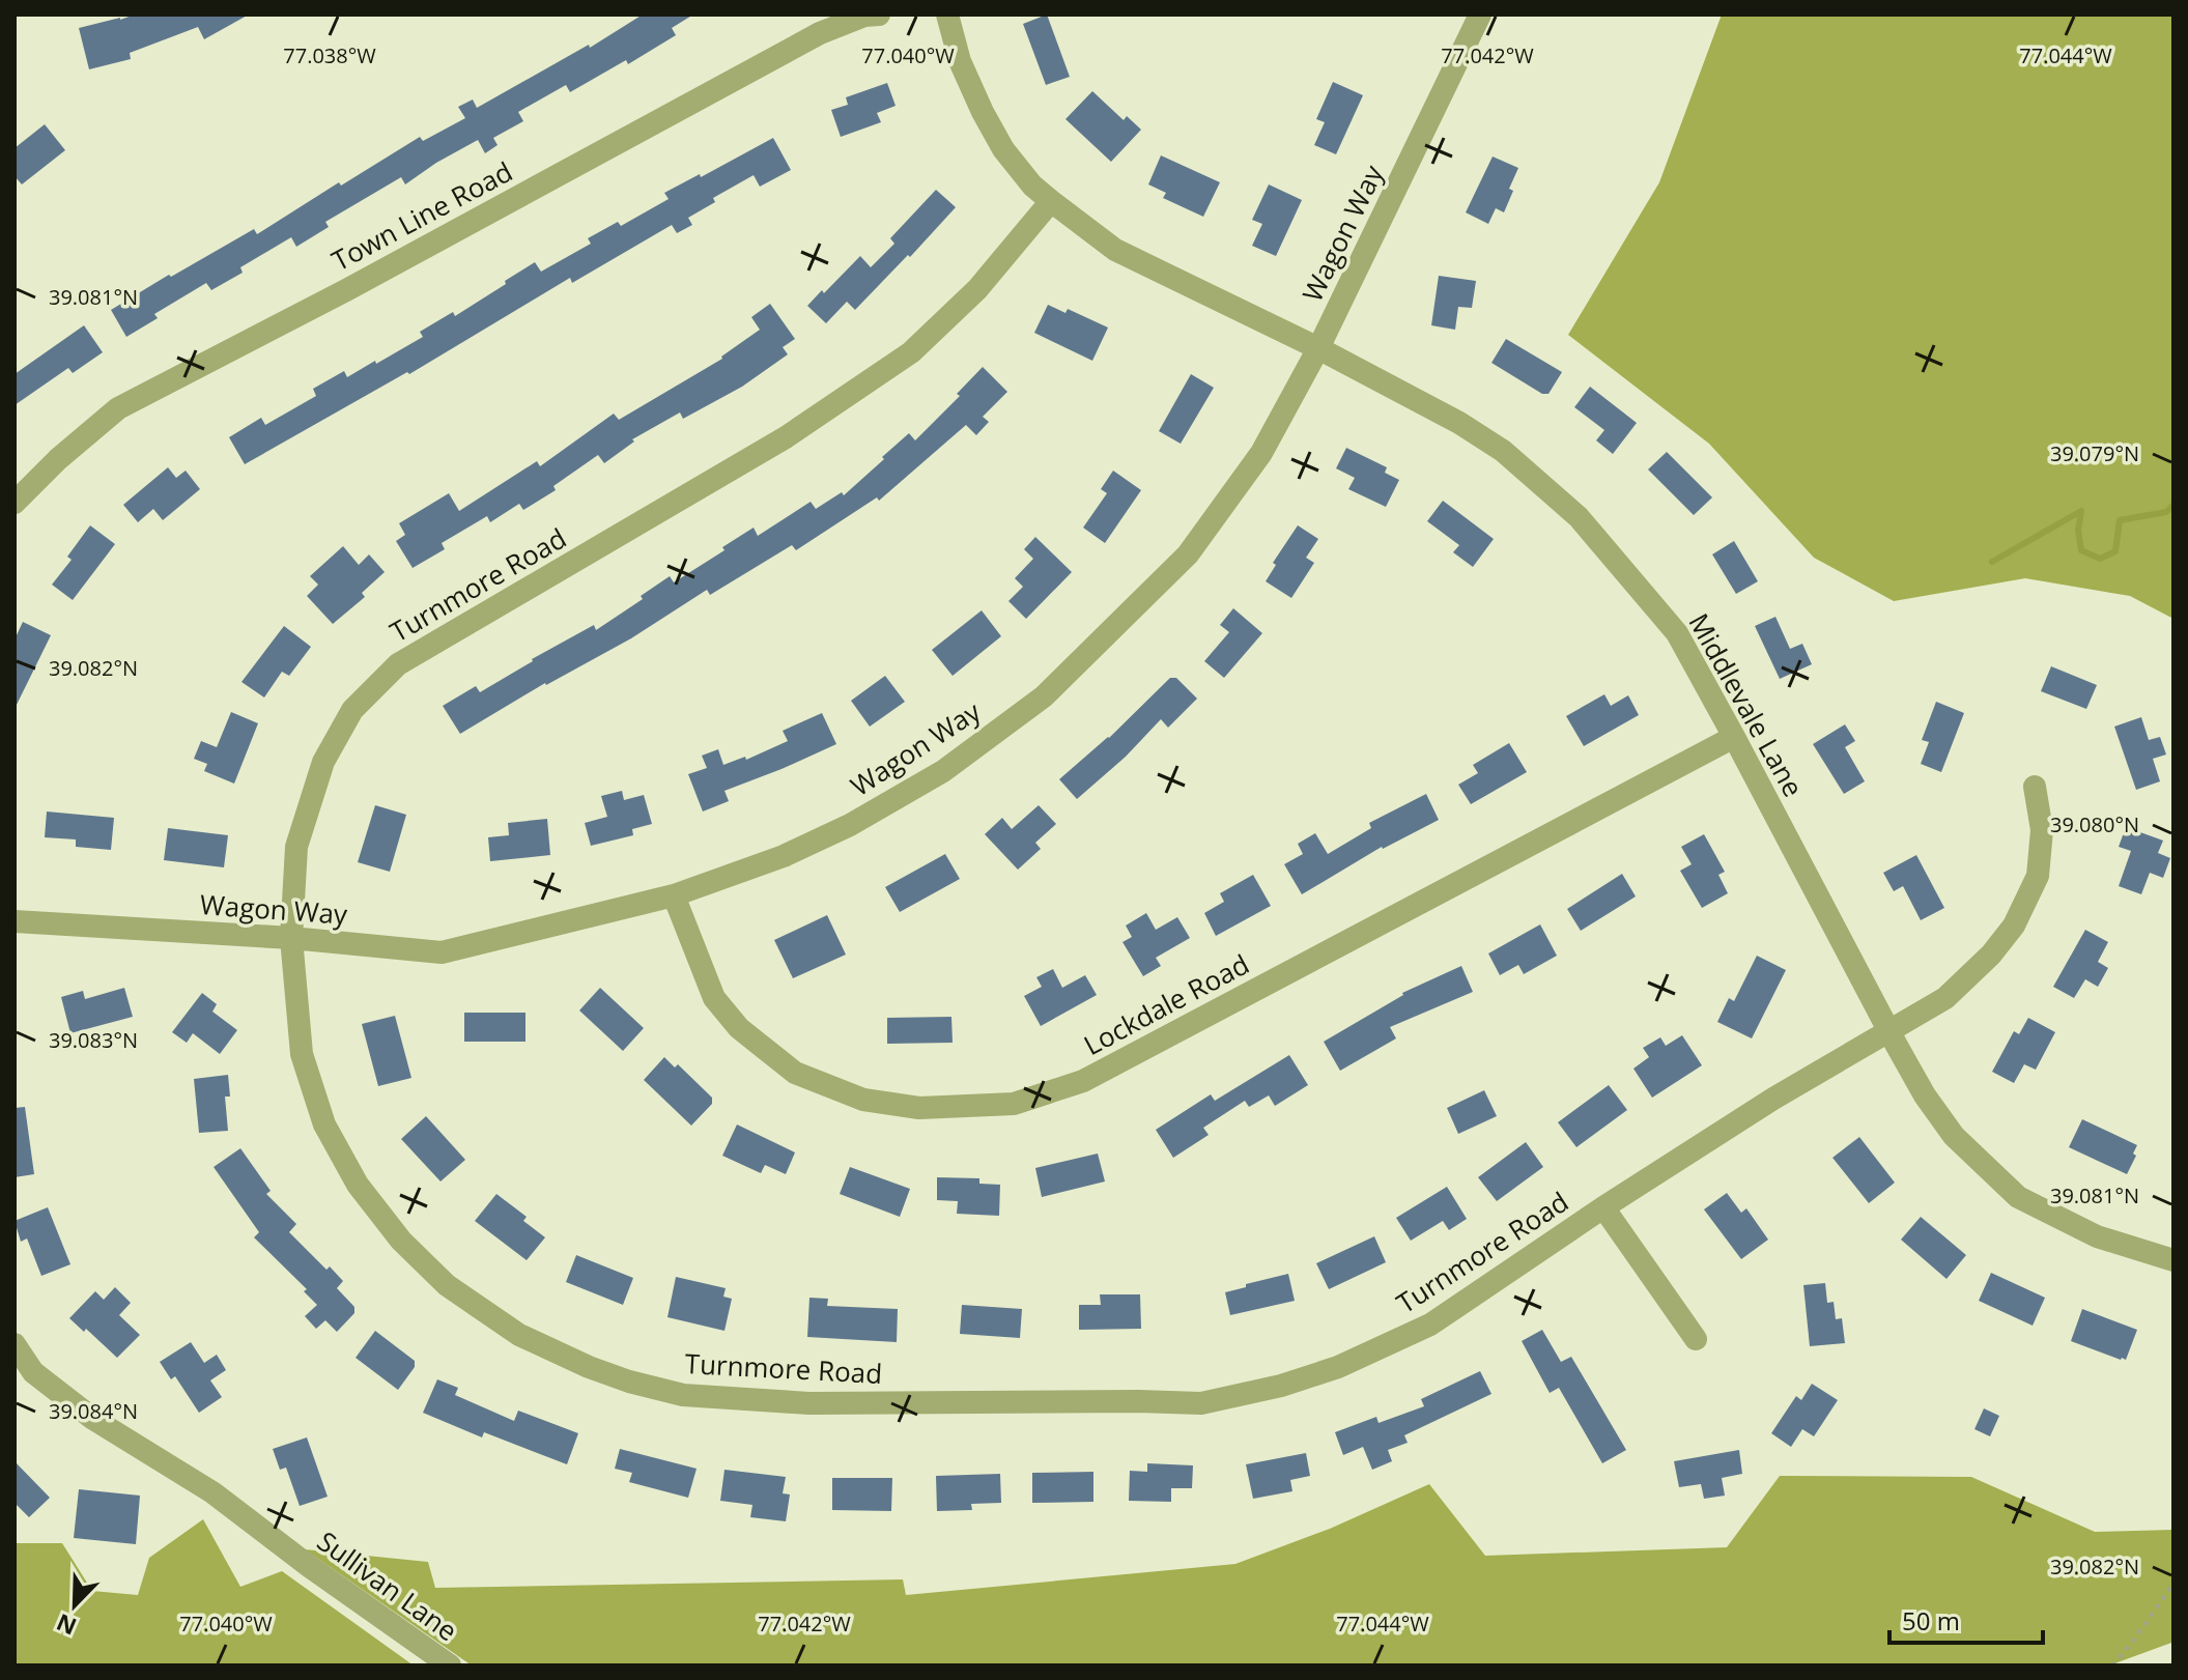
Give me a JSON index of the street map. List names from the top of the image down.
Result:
{
  "streets": {
    "street": [
      "Town Line Road",
      "Wagon Way",
      "Turnmore Road",
      "Middlevale Lane",
      "Lockdale Road",
      "Sullivan Lane"
    ]
  },
  "crossings": [
    ["Wagon Way", "Turnmore Road"],
    ["Wagon Way", "Middlevale Lane"],
    ["Wagon Way", "Lockdale Road"],
    ["Turnmore Road", "Middlevale Lane"],
    ["Middlevale Lane", "Lockdale Road"]
  ],
  "scale_bar": "50 m",
  "north": "bottom left",
  "coordinates": [
    "77.038°W",
    "77.040°W",
    "77.042°W",
    "77.044°W",
    "39.081°N",
    "39.079°N",
    "39.082°N",
    "39.080°N",
    "39.083°N",
    "39.084°N"
  ]
}
